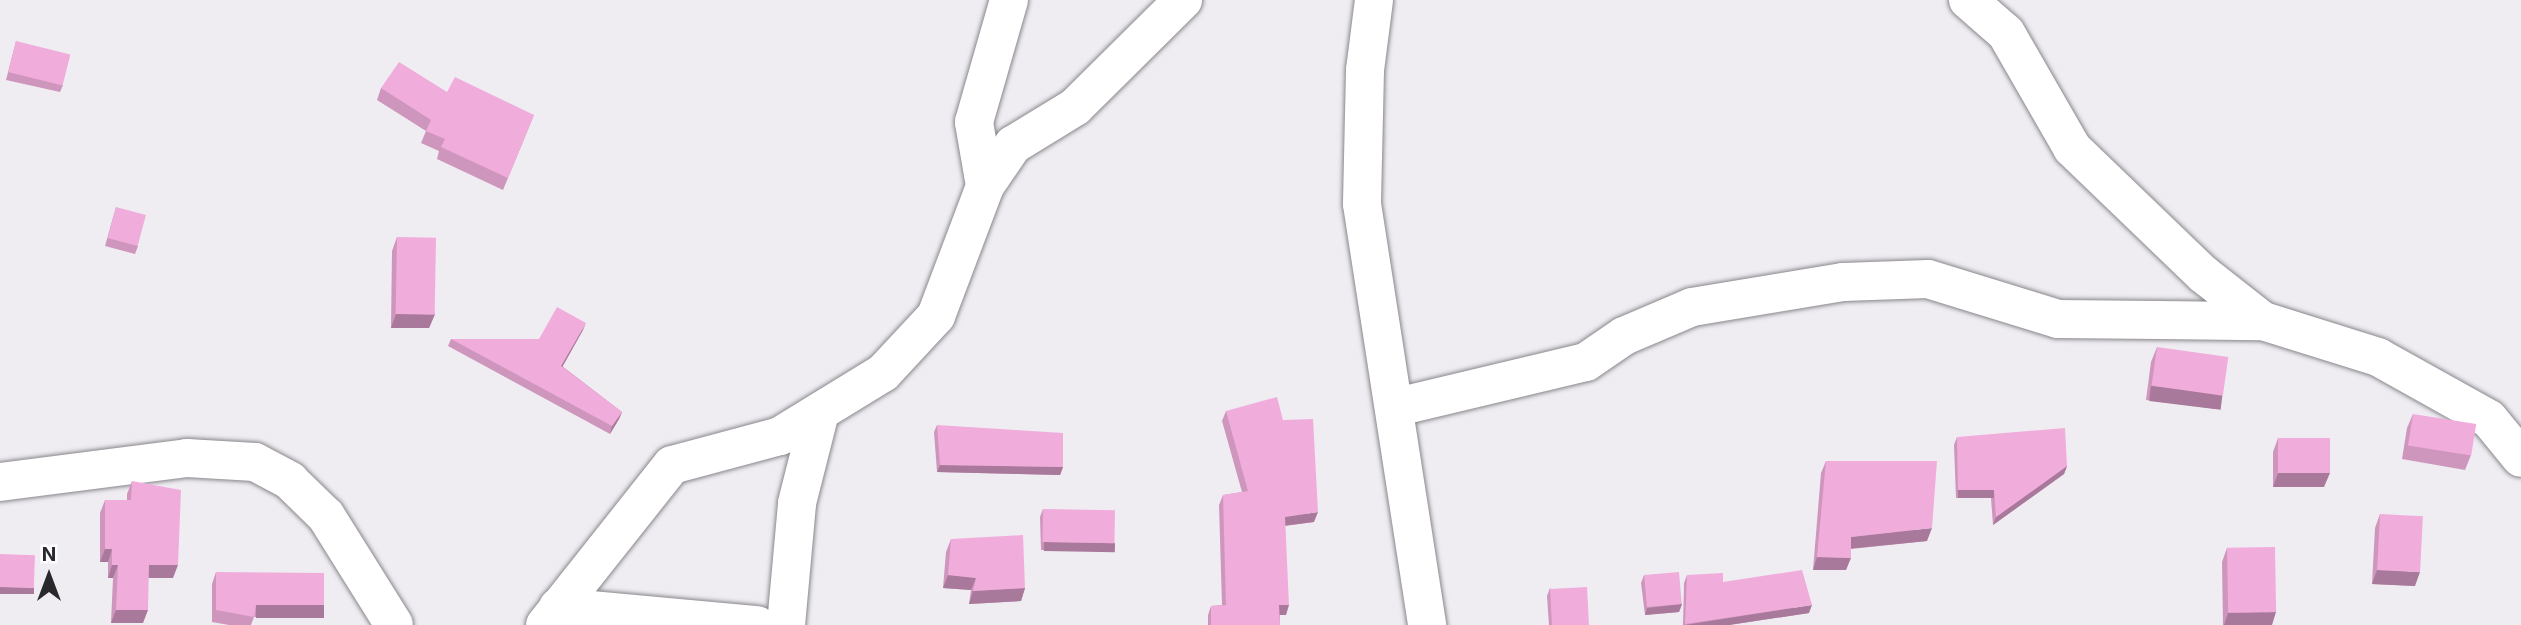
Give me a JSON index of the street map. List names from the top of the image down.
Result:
{
  "north": "top"
}
